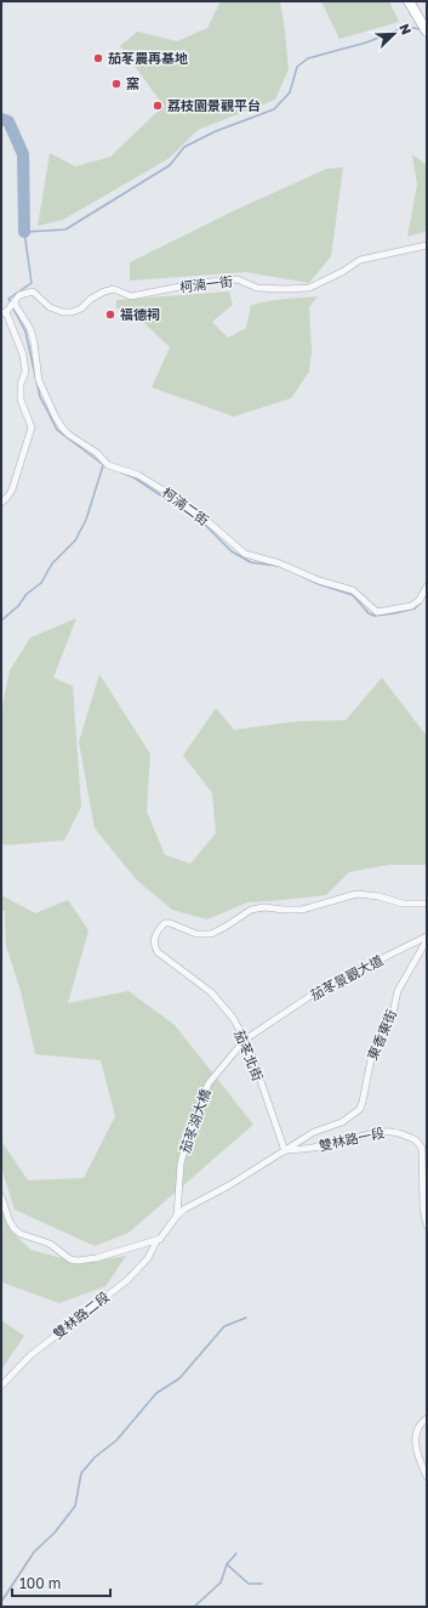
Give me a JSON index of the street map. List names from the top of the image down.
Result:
{
  "streets": {
    "street": [
      "柯湳一街",
      "柯湳二街",
      "茄苳景觀大道",
      "東香東街",
      "茄苳北街",
      "茄苳湖大橋",
      "雙林路一段",
      "雙林路二段"
    ]
  },
  "crossings": [
    ["柯湳一街", "柯湳二街"],
    ["茄苳景觀大道", "東香東街"],
    ["茄苳景觀大道", "茄苳北街"],
    ["茄苳景觀大道", "茄苳湖大橋"],
    ["東香東街", "茄苳北街"],
    ["東香東街", "雙林路一段"],
    ["茄苳北街", "茄苳湖大橋"],
    ["茄苳北街", "雙林路一段"]
  ],
  "places": [
    "茄苳農再基地",
    "窯",
    "荔枝園景觀平台",
    "福德祠"
  ],
  "scale_bar": "100 m",
  "north": "top right"
}
